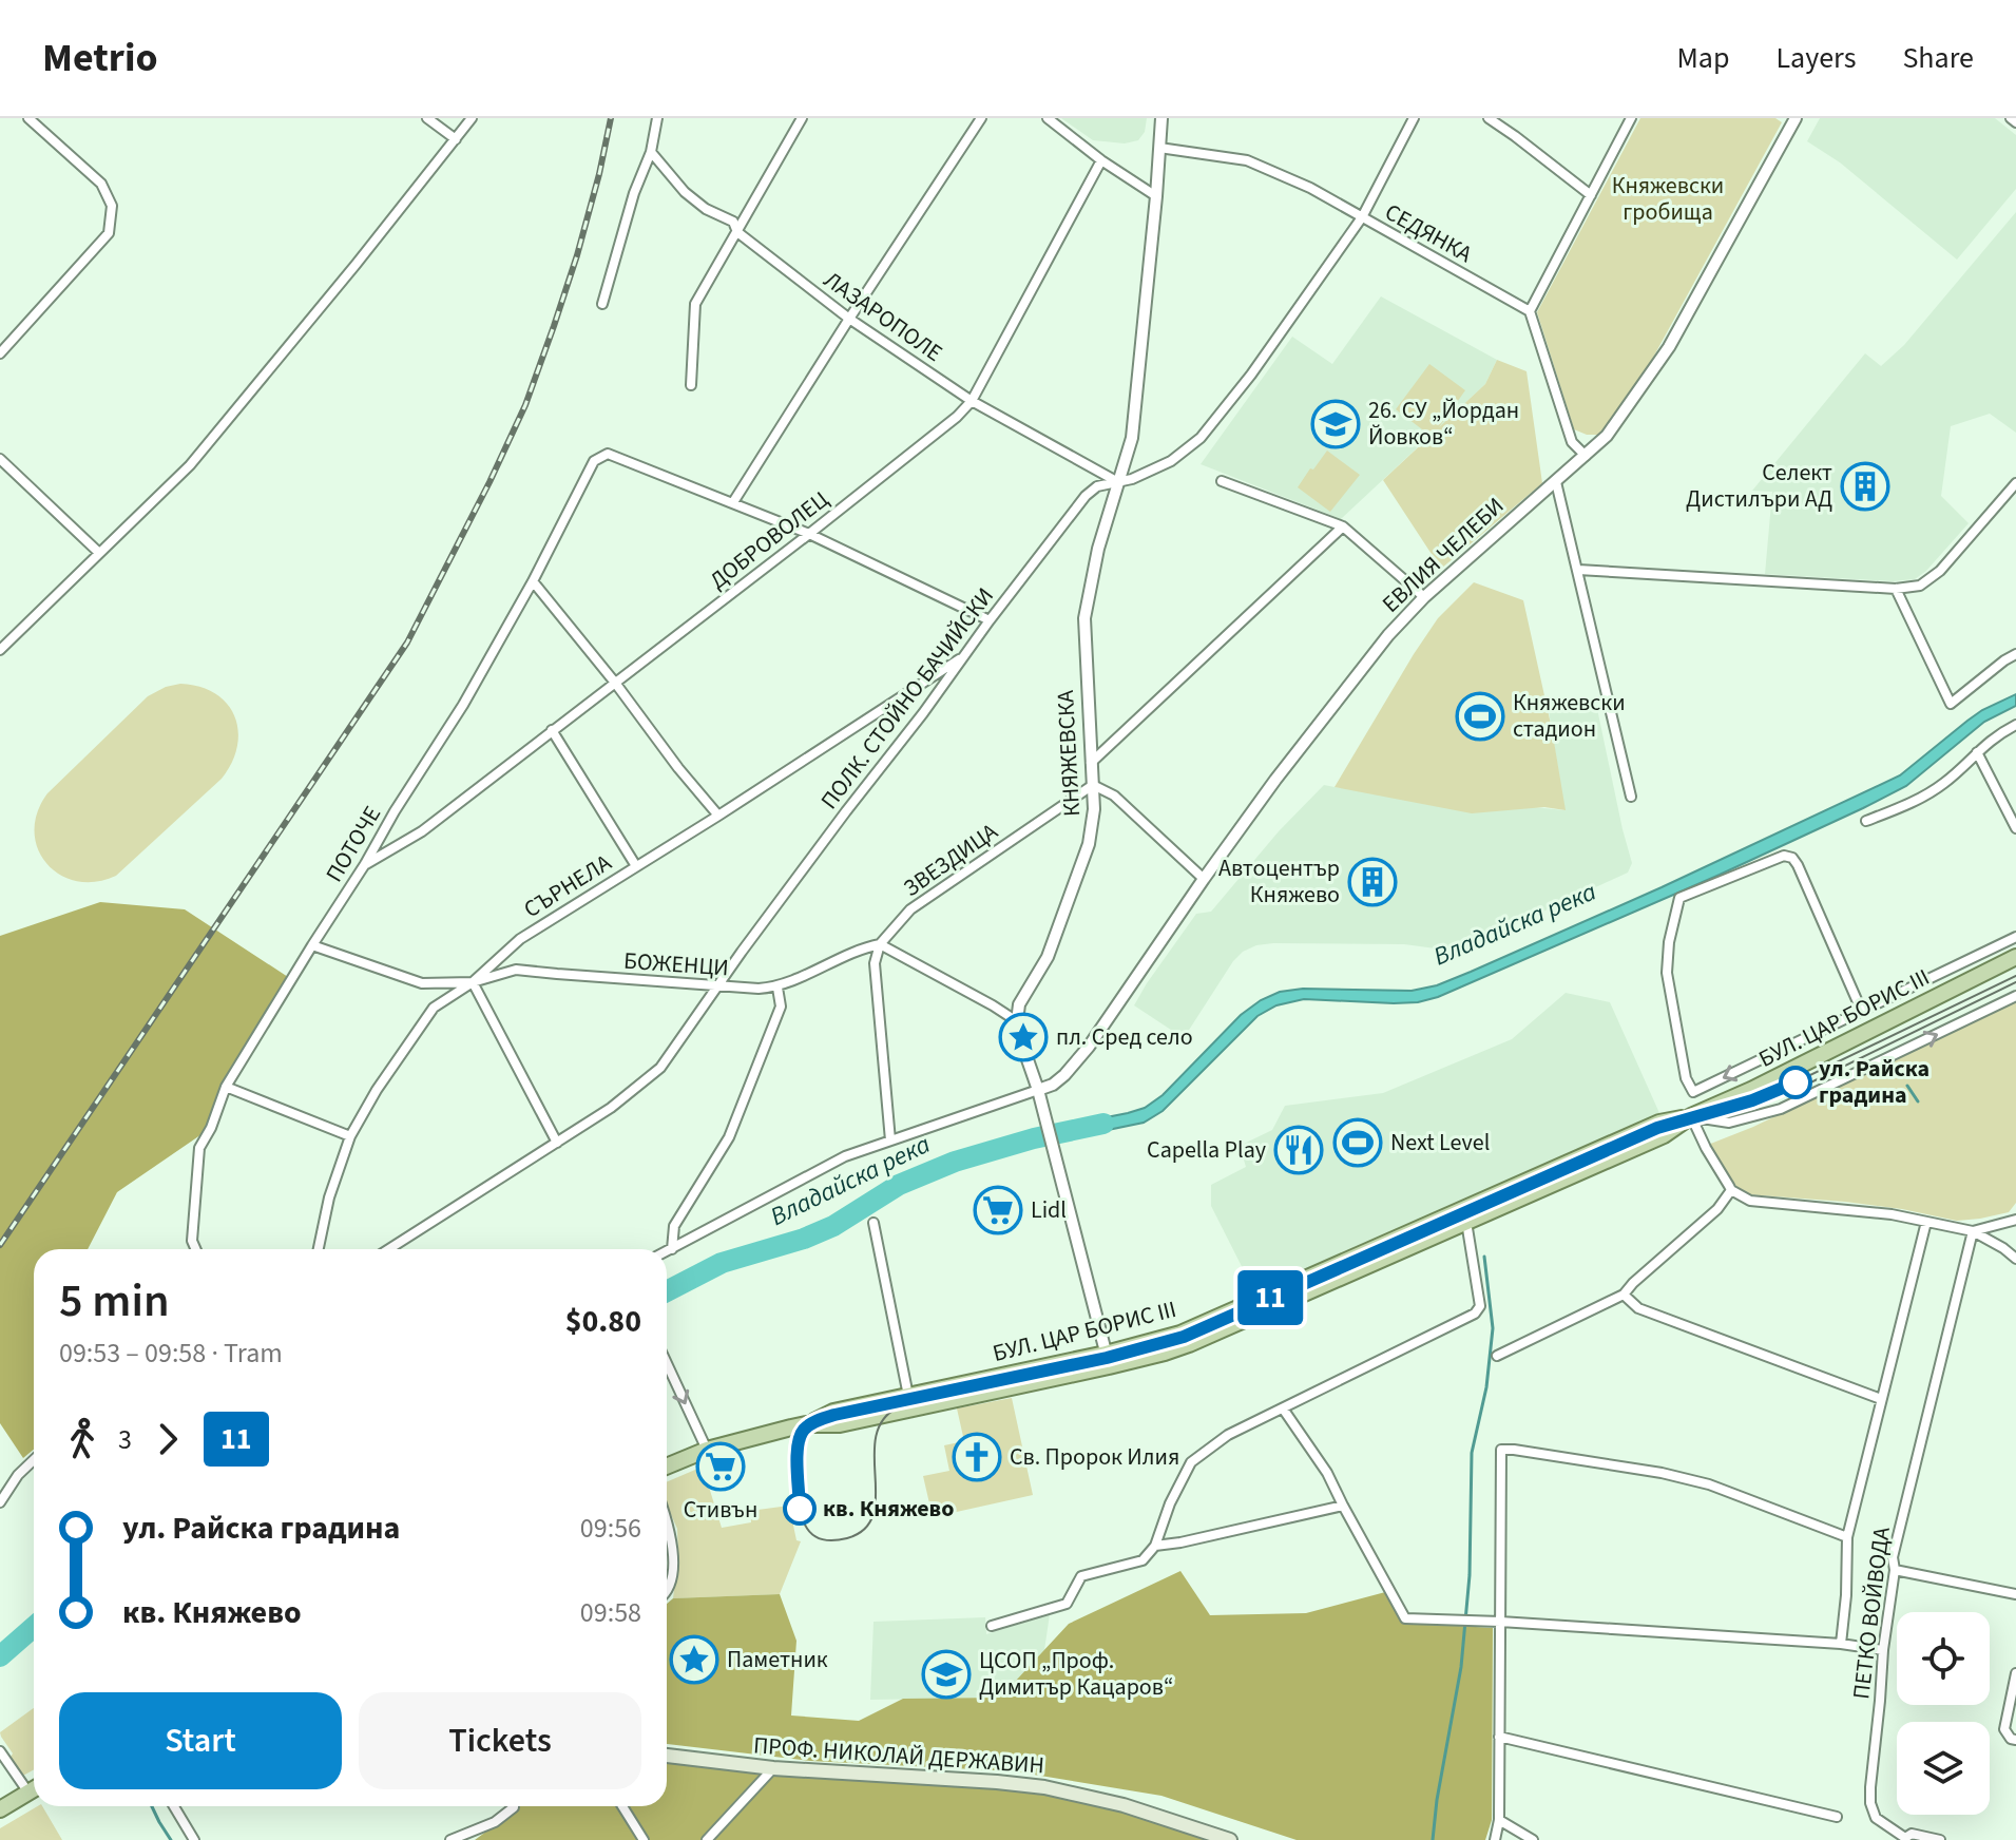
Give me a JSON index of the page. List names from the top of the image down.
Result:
{
  "streets": {
    "main road": ["БУЛ. ЦАР БОРИС III", "ПРОФ. НИКОЛАЙ ДЕРЖАВИН"],
    "street": [
      "СЕДЯНКА",
      "ЛАЗАРОПОЛЕ",
      "ДОБРОВОЛЕЦ",
      "ЕВЛИЯ ЧЕЛЕБИ",
      "ПОЛК. СТОЙНО БАЧИЙСКИ",
      "КНЯЖЕВСКА",
      "ПОТОЧЕ",
      "ЗВЕЗДИЦА",
      "СЪРНЕЛА",
      "БОЖЕНЦИ",
      "ПЕТКО ВОЙВОДА"
    ]
  },
  "crossings": [
    ["СЕДЯНКА", "ПОЛК. СТОЙНО БАЧИЙСКИ"],
    ["СЕДЯНКА", "КНЯЖЕВСКА"],
    ["ЛАЗАРОПОЛЕ", "ДОБРОВОЛЕЦ"],
    ["ЛАЗАРОПОЛЕ", "ПОЛК. СТОЙНО БАЧИЙСКИ"],
    ["ЛАЗАРОПОЛЕ", "КНЯЖЕВСКА"],
    ["ДОБРОВОЛЕЦ", "ПОТОЧЕ"],
    ["ПОЛК. СТОЙНО БАЧИЙСКИ", "КНЯЖЕВСКА"],
    ["ПОЛК. СТОЙНО БАЧИЙСКИ", "СЪРНЕЛА"],
    ["ПОЛК. СТОЙНО БАЧИЙСКИ", "БОЖЕНЦИ"],
    ["КНЯЖЕВСКА", "ЗВЕЗДИЦА"],
    ["ПОТОЧЕ", "БОЖЕНЦИ"],
    ["ЗВЕЗДИЦА", "БОЖЕНЦИ"],
    ["СЪРНЕЛА", "БОЖЕНЦИ"]
  ],
  "water": ["Владайска река"],
  "parks": ["Княжевски гробища"],
  "places": {
    "school or university": ["26. СУ „Йордан Йовков“", "ЦСОП „Проф. Димитър Кацаров“"],
    "building": ["Селект Дистилъри АД", "Автоцентър Княжево"],
    "sports": ["Княжевски стадион", "Next Level"],
    "place": ["пл. Сред село", "Паметник"],
    "other": ["ул. Райска градина", "кв. Княжево"],
    "restaurant": ["Capella Play"],
    "supermarket": ["Lidl", "Стивън"],
    "church": ["Св. Пророк Илия"]
  },
  "lines": ["tram line 11"],
  "page": {
    "header": "Metrio",
    "nav": ["Map", "Layers", "Share"],
    "on_map": "11",
    "heading": ["5 min", "09:53 – 09:58 · Tram", "$0.80"],
    "legs": ["3", "11"],
    "list": [
      {
        "name": "ул. Райска градина",
        "value": "09:56"
      },
      {
        "name": "кв. Княжево",
        "value": "09:58"
      }
    ],
    "buttons": ["Start", "Tickets"]
  }
}
